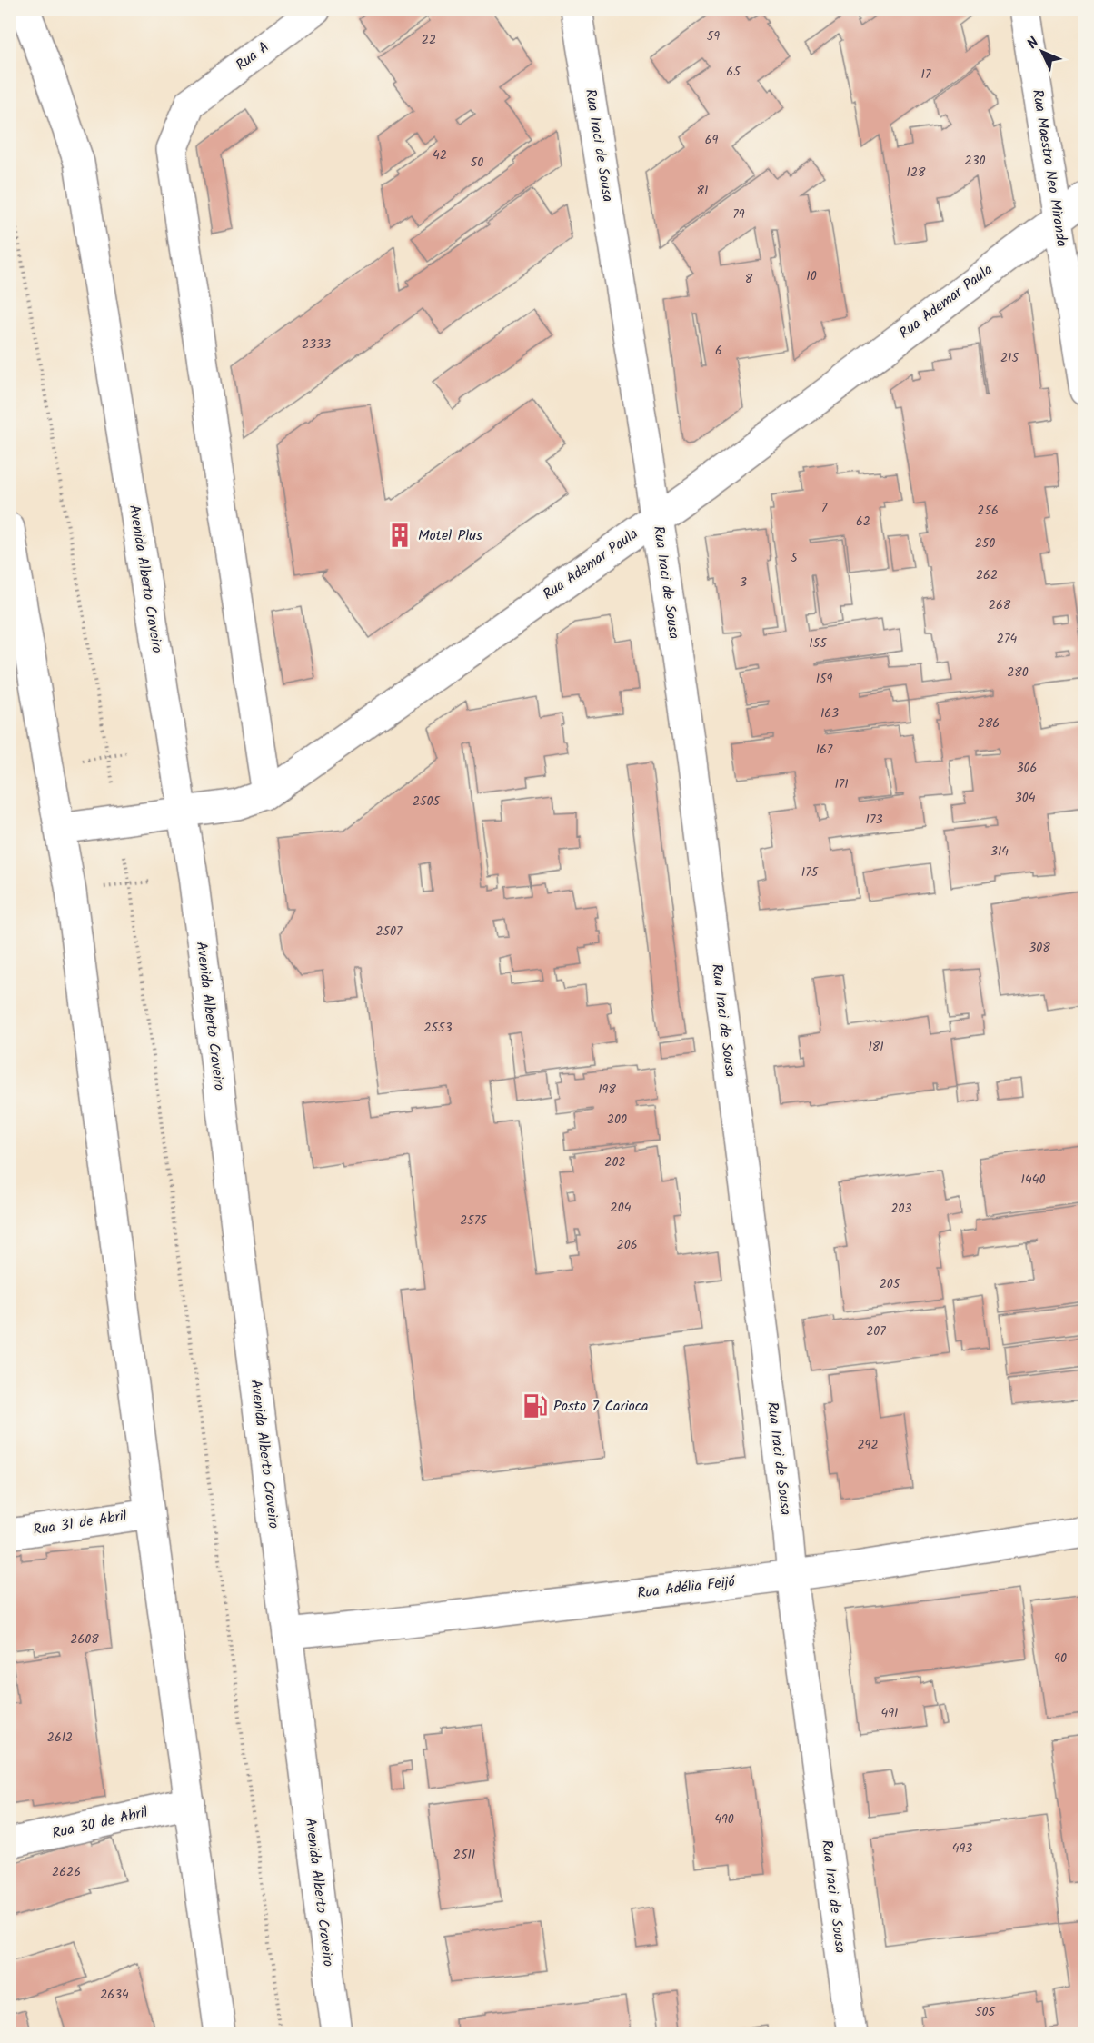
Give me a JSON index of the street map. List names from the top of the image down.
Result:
{
  "streets": {
    "street": [
      "Rua A",
      "Rua Iraci de Sousa",
      "Rua Maestro Neo Miranda",
      "Rua Ademar Paula",
      "Avenida Alberto Craveiro",
      "Rua 31 de Abril",
      "Rua Adélia Feijó",
      "Rua 30 de Abril"
    ]
  },
  "crossings": [
    ["Rua A", "Rua Ademar Paula"],
    ["Rua Iraci de Sousa", "Rua Ademar Paula"],
    ["Rua Iraci de Sousa", "Rua Adélia Feijó"],
    ["Rua Maestro Neo Miranda", "Rua Ademar Paula"],
    ["Rua Ademar Paula", "Avenida Alberto Craveiro"],
    ["Avenida Alberto Craveiro", "Rua Adélia Feijó"]
  ],
  "places": {
    "building": ["Motel Plus"],
    "fuel station": ["Posto 7 Carioca"]
  },
  "house_numbers": [
    "59",
    "22",
    "65",
    "17",
    "69",
    "42",
    "230",
    "50",
    "128",
    "81",
    "79",
    "10",
    "8",
    "2333",
    "6",
    "215",
    "7",
    "256",
    "62",
    "250",
    "5",
    "262",
    "3",
    "268",
    "274",
    "155",
    "280",
    "159",
    "163",
    "286",
    "167",
    "306",
    "171",
    "304",
    "2505",
    "173",
    "314",
    "175",
    "2507",
    "308",
    "2553",
    "181",
    "198",
    "200",
    "202",
    "1440",
    "204",
    "203",
    "2575",
    "206",
    "205",
    "207",
    "292",
    "2608",
    "90",
    "491",
    "2612",
    "490",
    "493",
    "2511",
    "2626",
    "2634",
    "505"
  ],
  "north": "top left"
}
